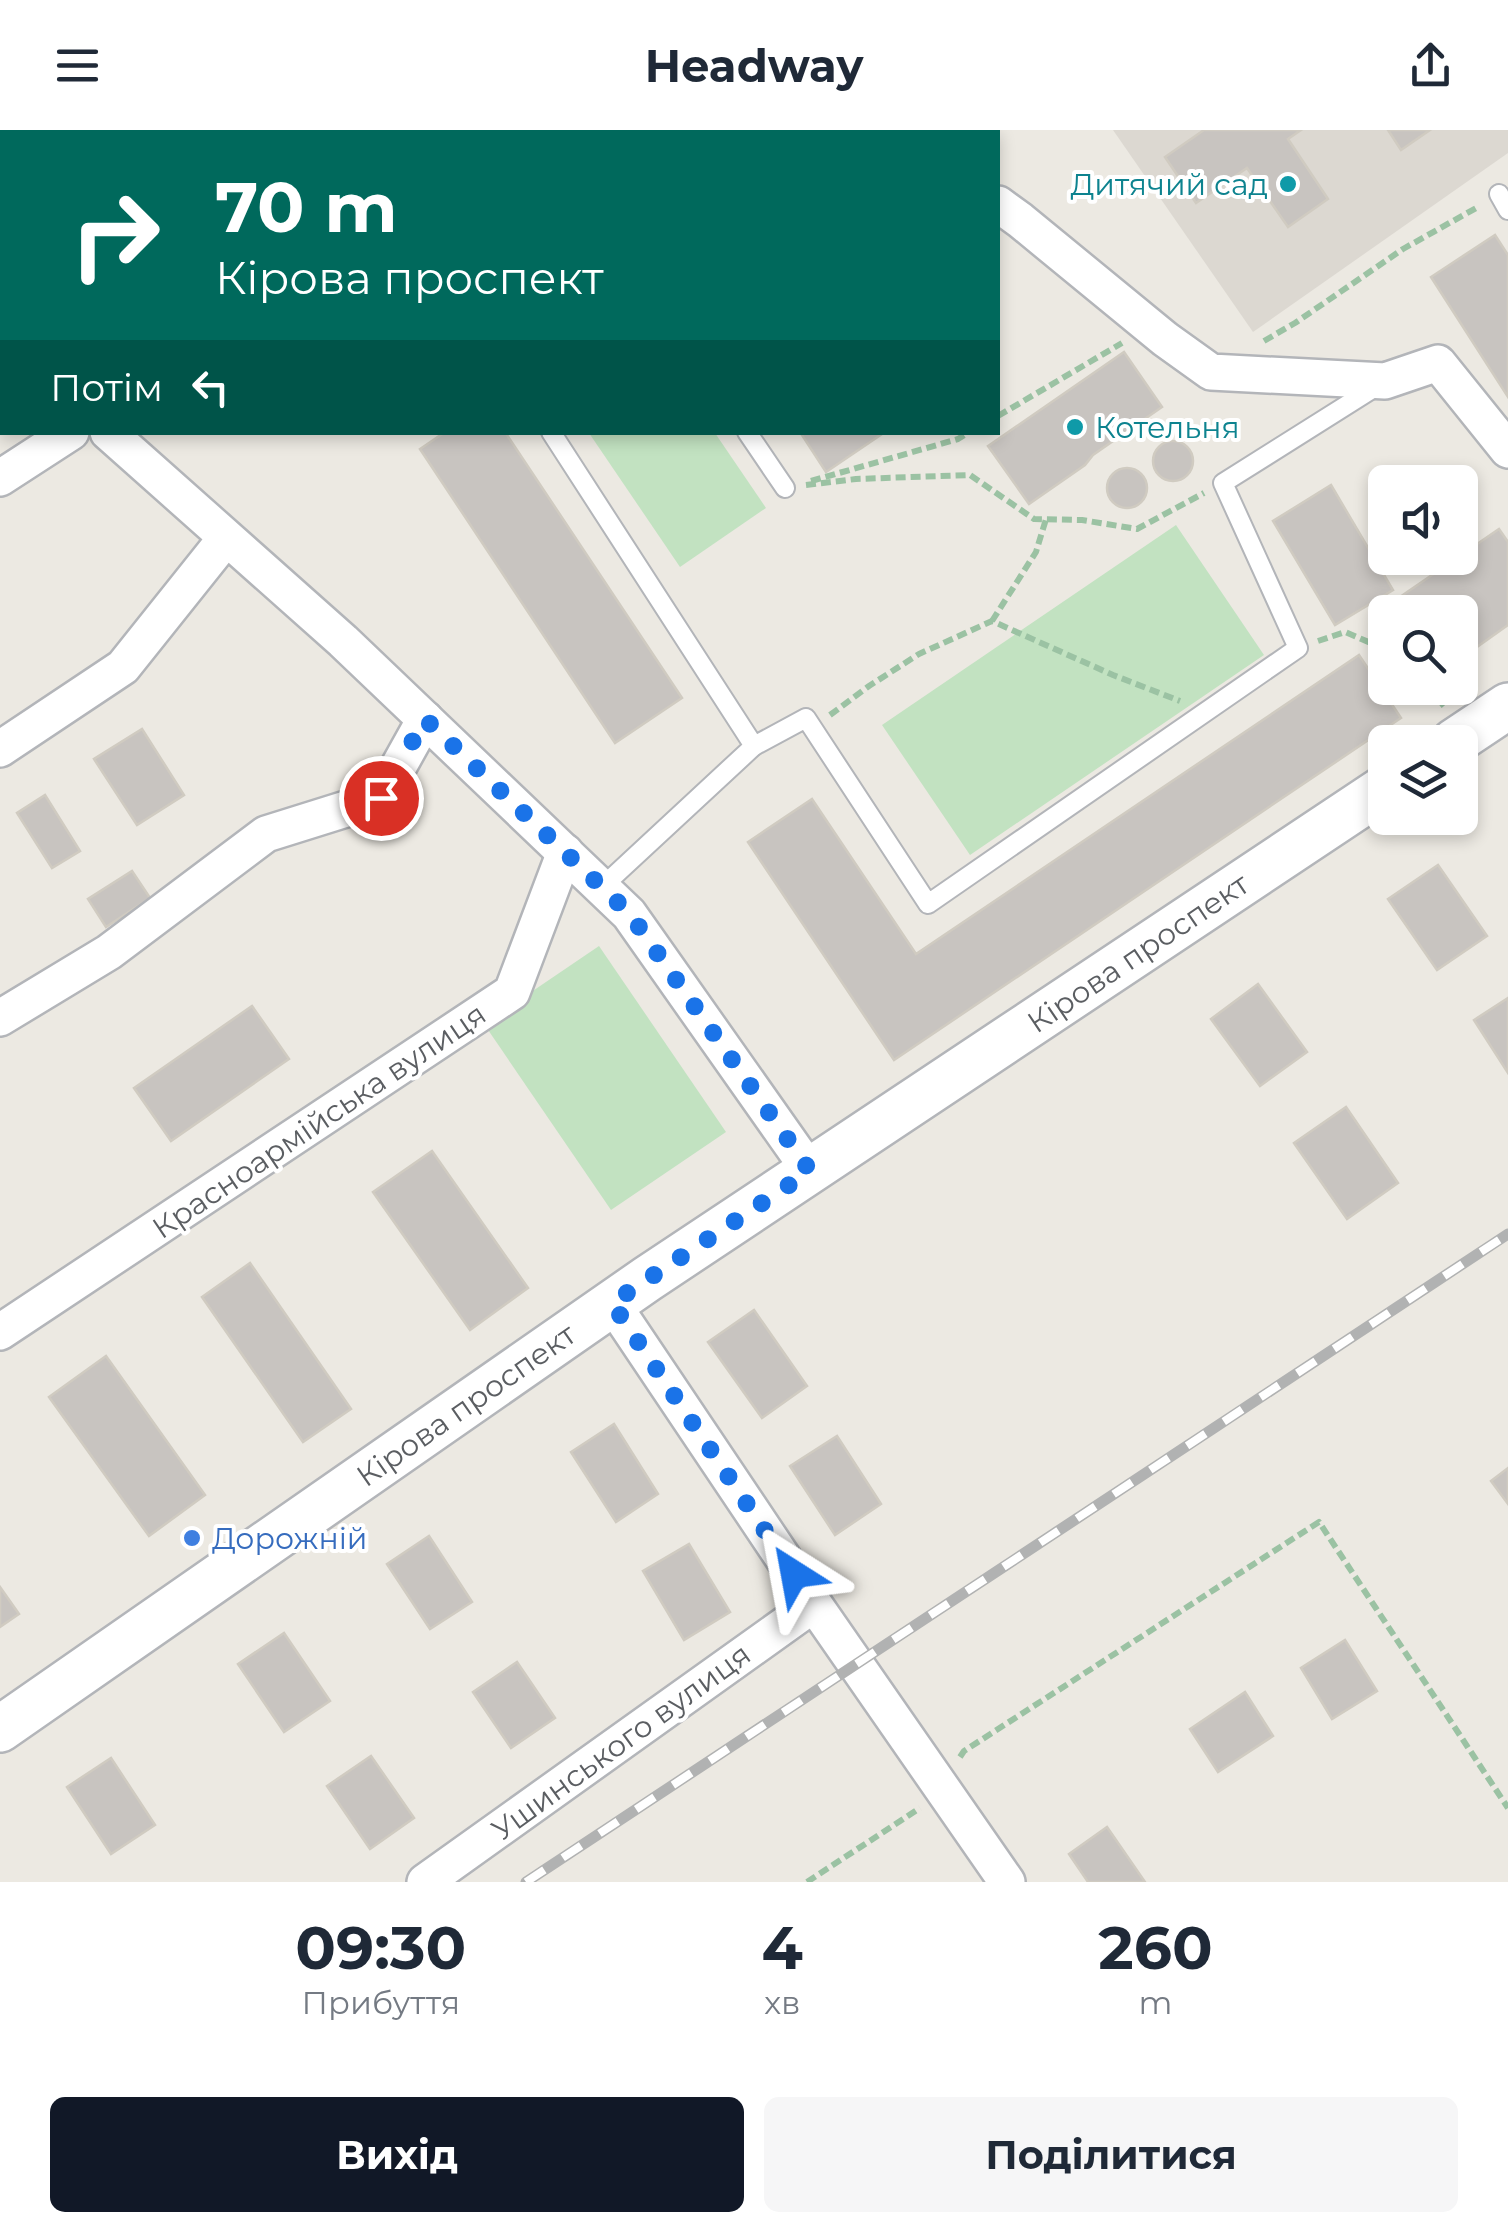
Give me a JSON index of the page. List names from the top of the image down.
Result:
{
  "streets": {
    "street": ["Кірова проспект", "Красноармійська вулиця", "Ушинського вулиця"]
  },
  "places": ["Дитячий сад", "Котельня", "Дорожній"],
  "page": {
    "header": "Headway",
    "turn": ["70 m", "Кірова проспект"],
    "then": "Потім",
    "eta": [
      "09:30",
      "Прибуття",
      "4",
      "хв",
      "260",
      "m"
    ],
    "buttons": ["Вихід", "Поділитися"]
  }
}
